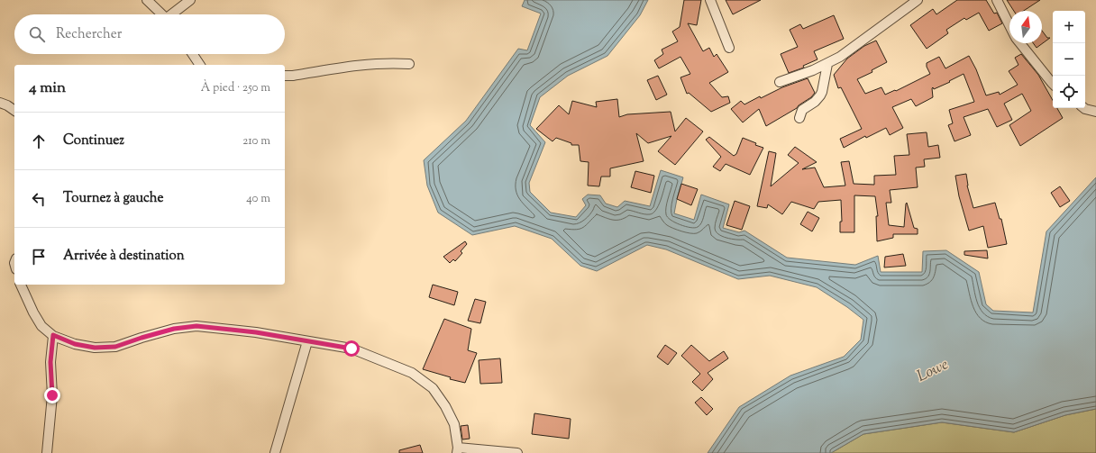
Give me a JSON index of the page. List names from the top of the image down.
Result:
{
  "water": ["Lowe"],
  "north": "top",
  "page": {
    "map_buttons": ["+", "−"],
    "search": "Rechercher",
    "heading": ["4 min", "À pied · 250 m"],
    "list": [
      ["Continuez", "210 m"],
      ["Tournez à gauche", "40 m"],
      "Arrivée à destination"
    ]
  }
}
